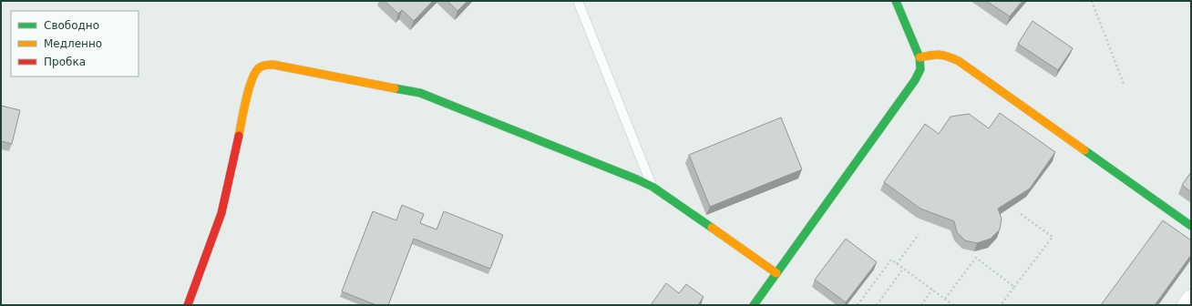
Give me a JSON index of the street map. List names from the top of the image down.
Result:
{
  "legend": ["Свободно", "Медленно", "Пробка"]
}
